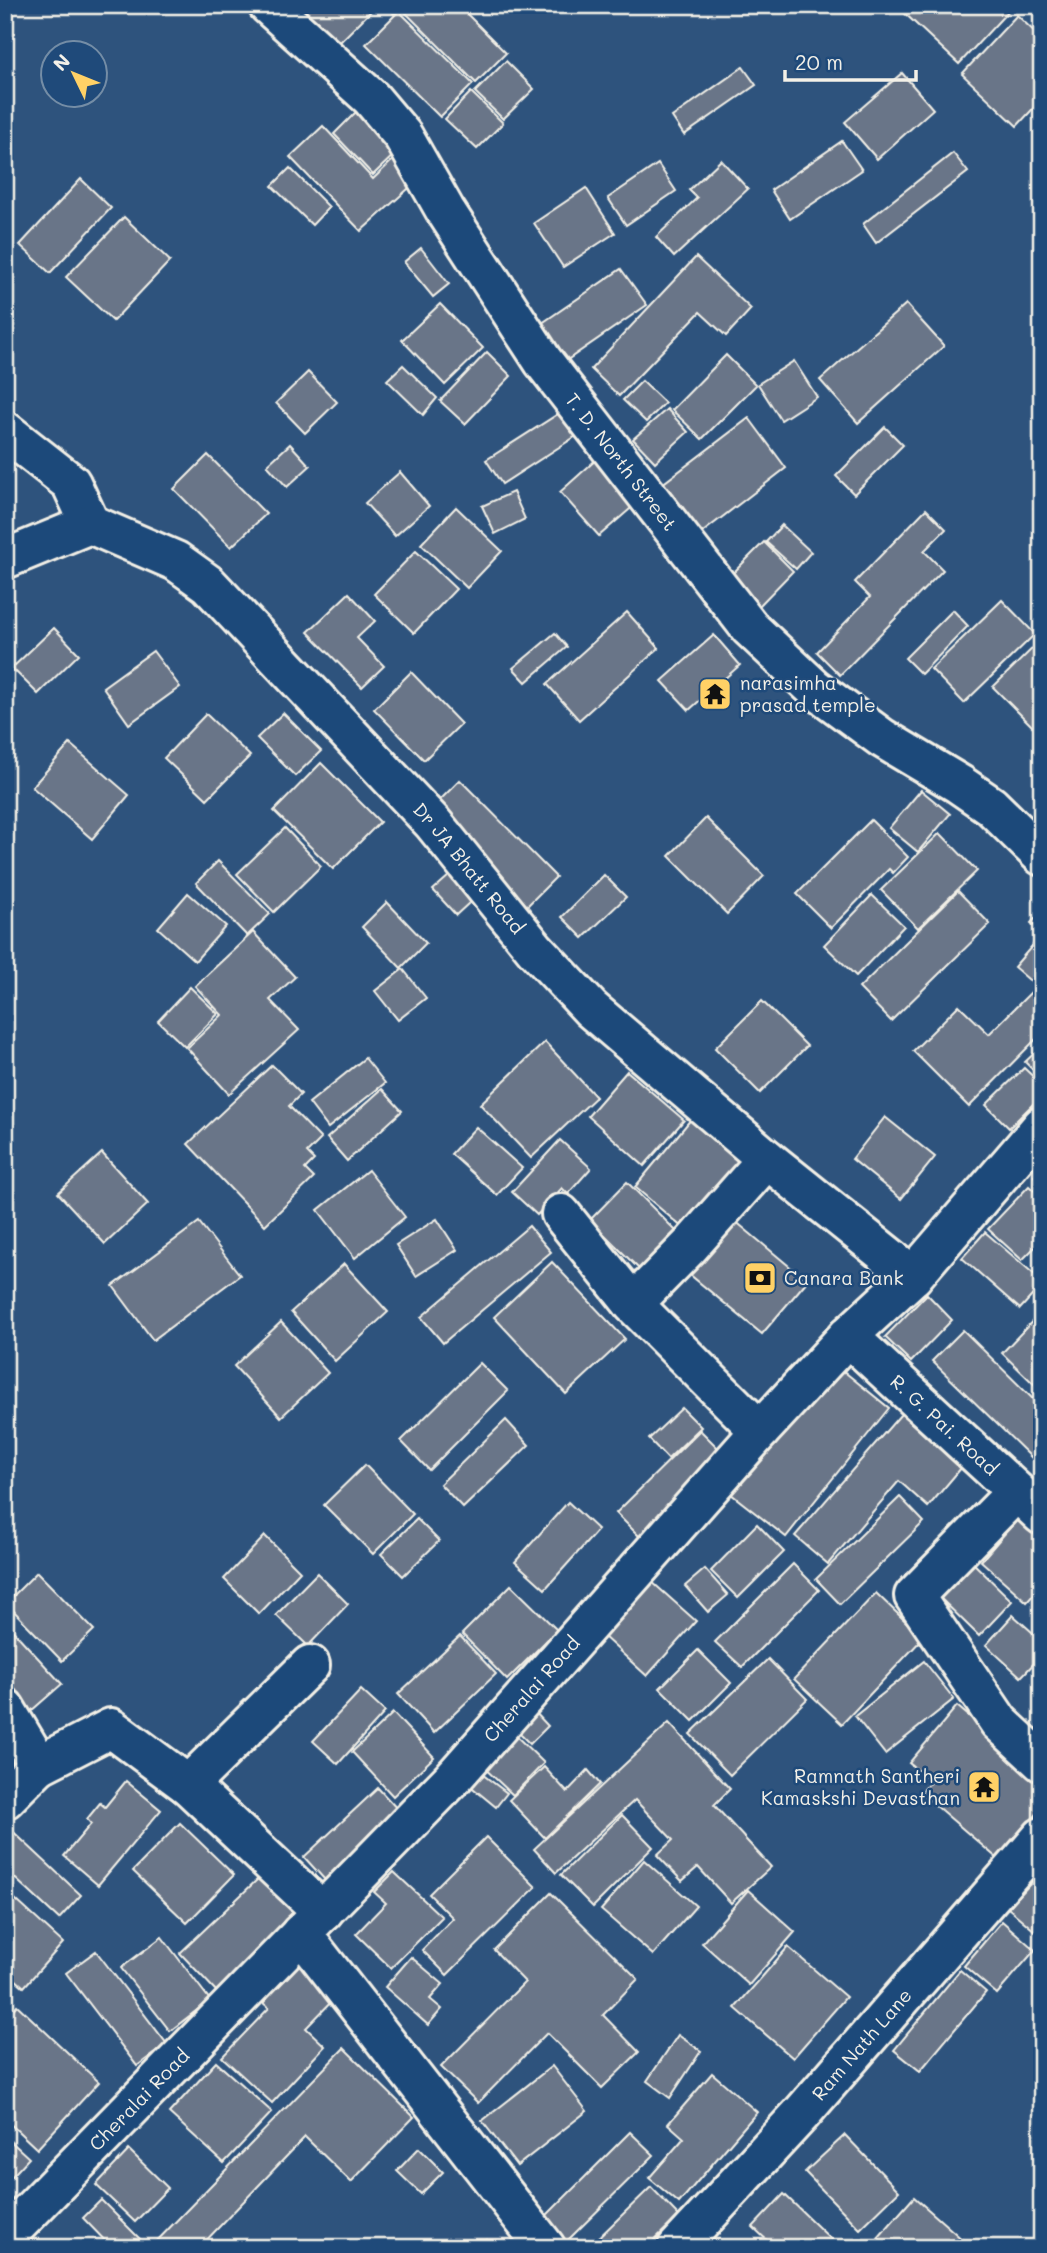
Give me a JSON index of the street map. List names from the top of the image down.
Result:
{
  "streets": {
    "street": [
      "T. D. North Street",
      "Dr JA Bhatt Road",
      "R. G. Pai. Road",
      "Cheralai Road",
      "Ram Nath Lane"
    ]
  },
  "crossings": [
    ["Dr JA Bhatt Road", "Cheralai Road"],
    ["R. G. Pai. Road", "Cheralai Road"]
  ],
  "places": {
    "temple": ["narasimha prasad temple", "Ramnath Santheri Kamaskshi Devasthan"],
    "bank": ["Canara Bank"]
  },
  "scale_bar": "20 m",
  "north": "top left"
}
